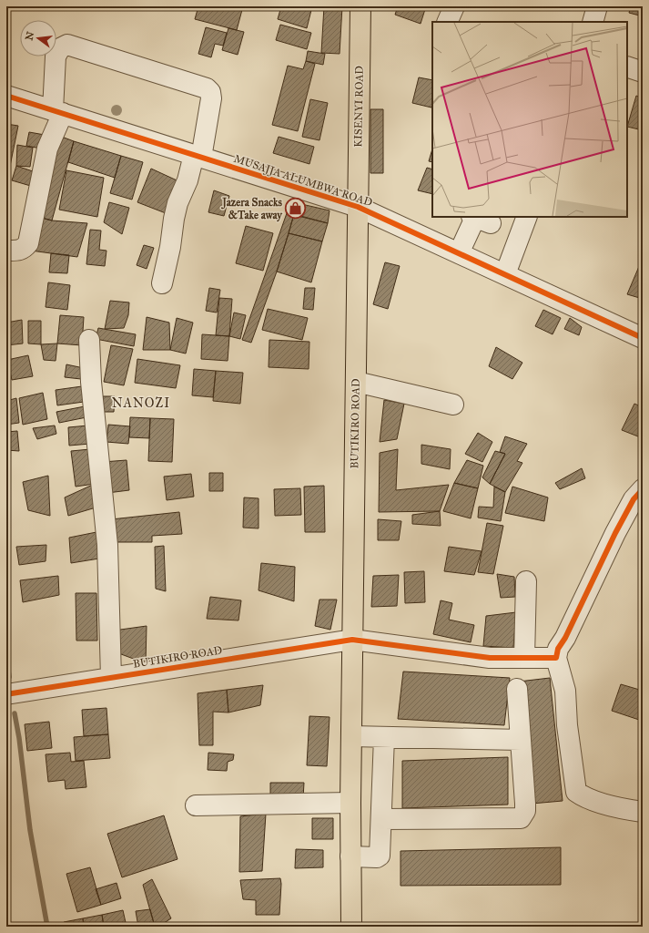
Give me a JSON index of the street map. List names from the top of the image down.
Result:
{
  "streets": {
    "main road": ["KISENYI ROAD", "BUTIKIRO ROAD"],
    "street": ["MUSAJJA ALUMBWA ROAD"]
  },
  "crossings": [
    ["KISENYI ROAD", "MUSAJJA ALUMBWA ROAD"],
    ["KISENYI ROAD", "BUTIKIRO ROAD"],
    ["MUSAJJA ALUMBWA ROAD", "BUTIKIRO ROAD"]
  ],
  "districts": ["NANOZI"],
  "places": {
    "shop": ["Jazera Snacks &Take away"]
  },
  "north": "left"
}
